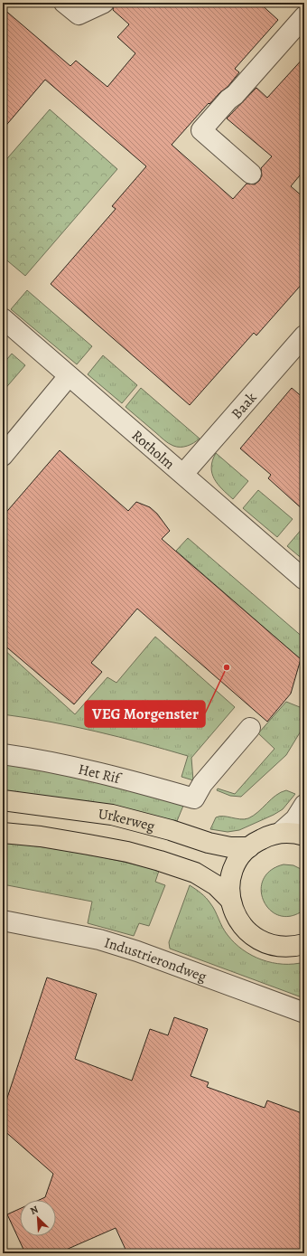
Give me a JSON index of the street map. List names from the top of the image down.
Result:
{
  "streets": {
    "main road": ["Urkerweg"],
    "street": [
      "Baak",
      "Rotholm",
      "Het Rif",
      "Industrierondweg"
    ]
  },
  "crossings": [
    ["Baak", "Rotholm"]
  ],
  "places": ["VEG Morgenster"],
  "north": "top left"
}
